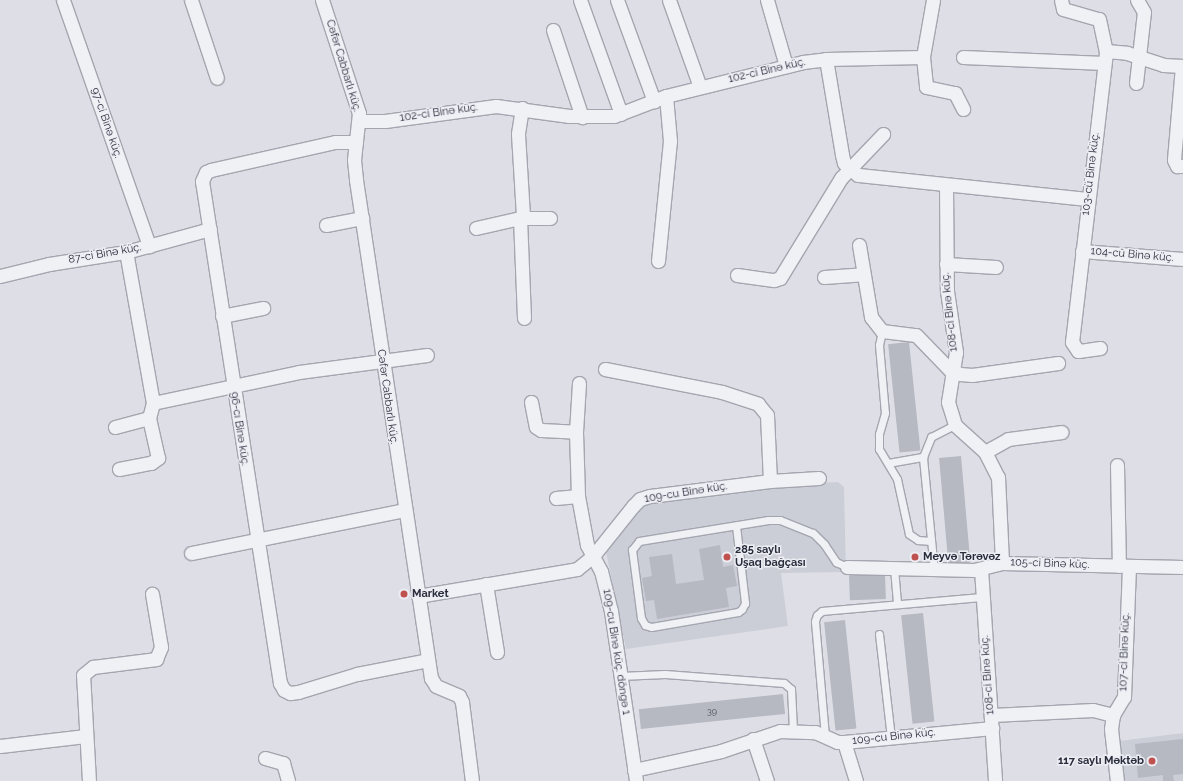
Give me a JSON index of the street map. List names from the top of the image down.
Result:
{
  "streets": {
    "street": [
      "Cəfər Cabbarlı küç.",
      "102-ci Binə küç.",
      "97-ci Binə küç.",
      "103-cü Binə küç.",
      "87-ci Binə küç.",
      "104-cü Binə küç.",
      "108-ci Binə küç.",
      "96-cı Binə küç.",
      "109-cu Binə küç.",
      "105-ci Binə küç.",
      "109-cu Binə küç. döngə 1",
      "107-ci Binə küç."
    ]
  },
  "crossings": [
    ["Cəfər Cabbarlı küç.", "102-ci Binə küç."],
    ["Cəfər Cabbarlı küç.", "96-cı Binə küç."],
    ["Cəfər Cabbarlı küç.", "109-cu Binə küç."],
    ["97-ci Binə küç.", "87-ci Binə küç."],
    ["103-cü Binə küç.", "104-cü Binə küç."],
    ["87-ci Binə küç.", "96-cı Binə küç."],
    ["108-ci Binə küç.", "109-cu Binə küç."],
    ["108-ci Binə küç.", "105-ci Binə küç."],
    ["109-cu Binə küç.", "109-cu Binə küç. döngə 1"],
    ["109-cu Binə küç.", "107-ci Binə küç."],
    ["105-ci Binə küç.", "107-ci Binə küç."]
  ],
  "places": [
    "285 saylı Uşaq bağçası",
    "Meyvə Tərəvəz",
    "Market",
    "117 saylı Məktəb"
  ],
  "house_numbers": ["39"]
}
